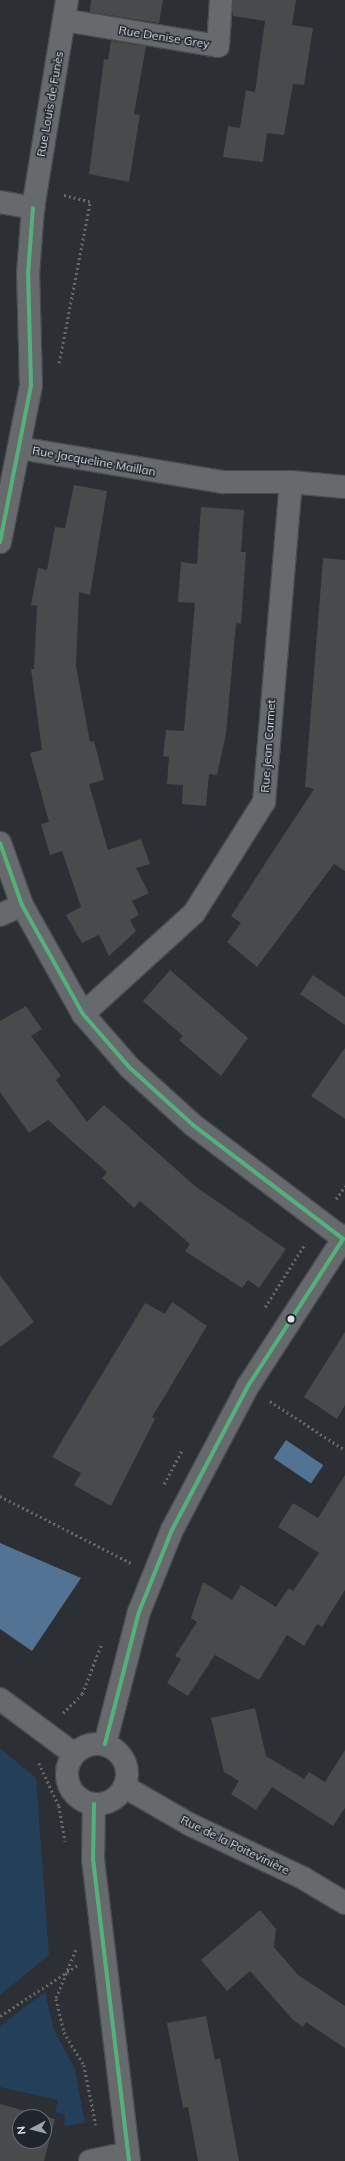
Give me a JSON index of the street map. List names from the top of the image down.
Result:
{
  "streets": {
    "street": [
      "Rue Denise Grey",
      "Rue Louis de Funès",
      "Rue Jacqueline Maillan",
      "Rue Jean Carmet",
      "Rue de la Poitevinière"
    ]
  },
  "crossings": [
    ["Rue Denise Grey", "Rue Louis de Funès"],
    ["Rue Louis de Funès", "Rue Jacqueline Maillan"],
    ["Rue Jacqueline Maillan", "Rue Jean Carmet"]
  ],
  "north": "left"
}
